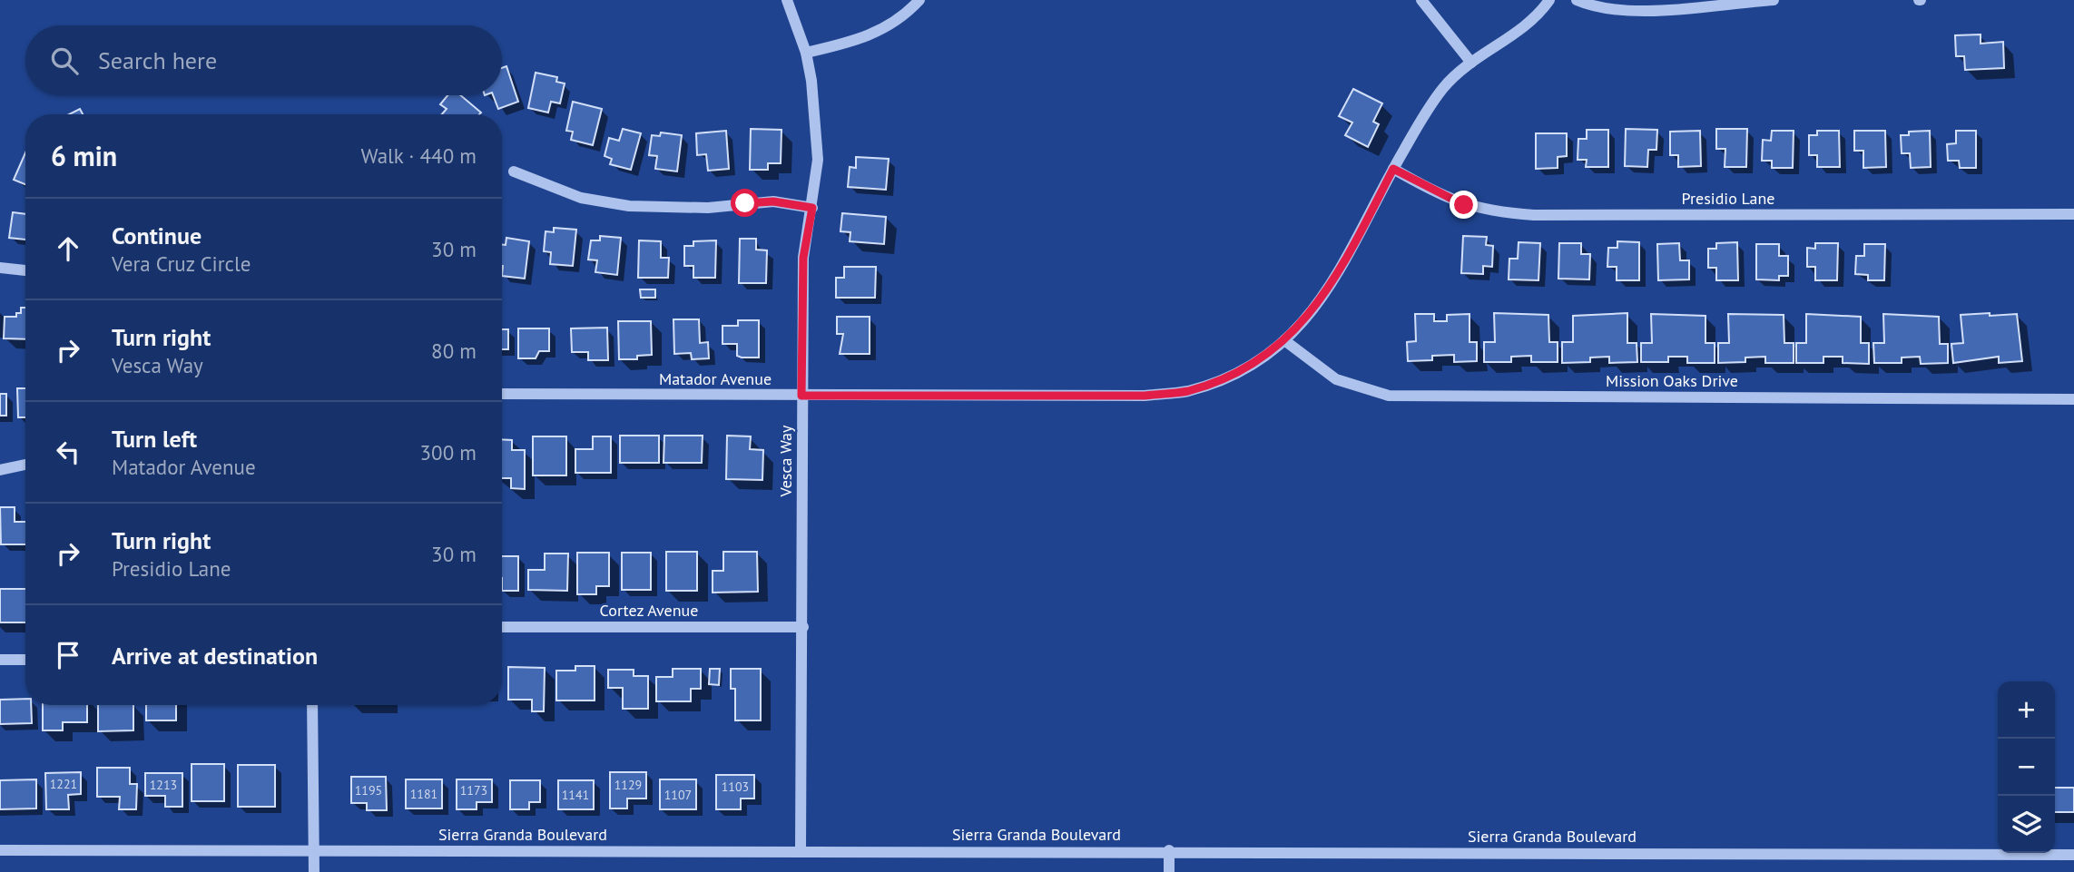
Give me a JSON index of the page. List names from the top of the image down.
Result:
{
  "streets": {
    "street": [
      "Presidio Lane",
      "Matador Avenue",
      "Mission Oaks Drive",
      "Vesca Way",
      "Cortez Avenue",
      "Sierra Granda Boulevard"
    ]
  },
  "crossings": [
    ["Presidio Lane", "Matador Avenue"],
    ["Matador Avenue", "Mission Oaks Drive"],
    ["Matador Avenue", "Vesca Way"],
    ["Vesca Way", "Cortez Avenue"],
    ["Vesca Way", "Sierra Granda Boulevard"]
  ],
  "house_numbers": [
    "1221",
    "1213",
    "1129",
    "1103",
    "1195",
    "1173",
    "1181",
    "1141",
    "1107"
  ],
  "page": {
    "search": "Search here",
    "heading": ["6 min", "Walk · 440 m"],
    "list": [
      ["Continue", "Vera Cruz Circle", "30 m"],
      ["Turn right", "Vesca Way", "80 m"],
      ["Turn left", "Matador Avenue", "300 m"],
      ["Turn right", "Presidio Lane", "30 m"],
      "Arrive at destination"
    ],
    "map_buttons": ["+", "−"]
  }
}
